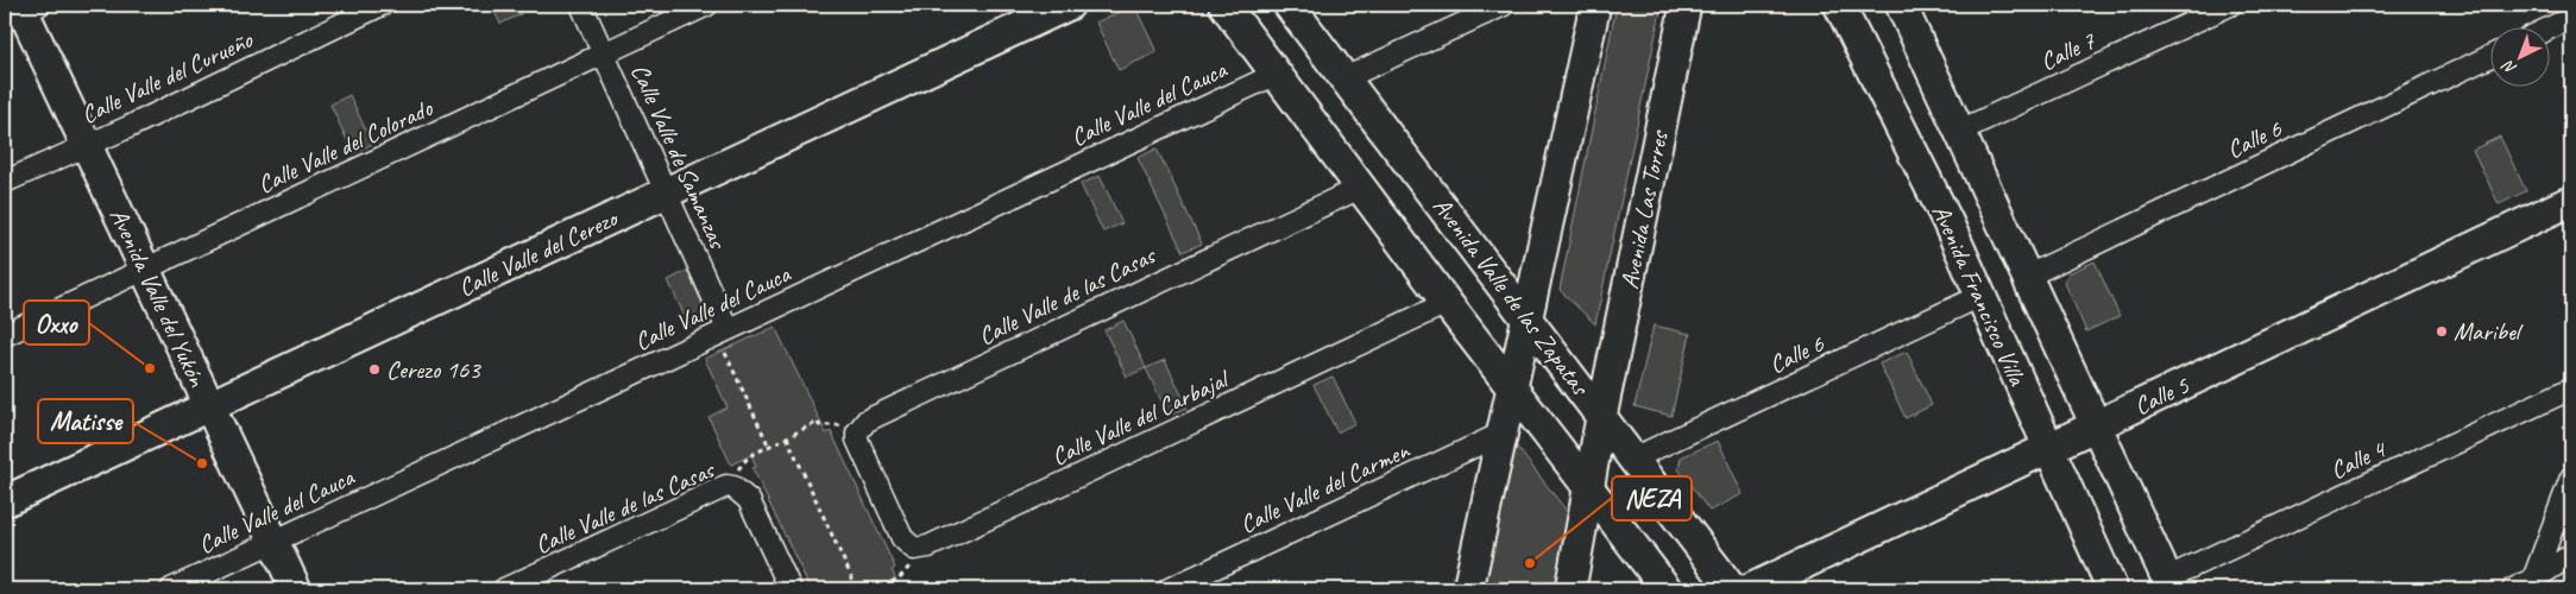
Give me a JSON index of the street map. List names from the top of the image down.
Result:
{
  "streets": {
    "street": [
      "Calle 7",
      "Calle Valle del Curueño",
      "Calle Valle del Cauca",
      "Calle 6",
      "Calle Valle del Colorado",
      "Calle Valle de Samanzas",
      "Avenida Las Torres",
      "Calle Valle del Cerezo",
      "Avenida Francisco Villa",
      "Calle Valle de las Casas",
      "Avenida Valle de las Zapatas",
      "Avenida Valle del Yukón",
      "Calle 5",
      "Calle Valle del Carbajal",
      "Calle 4",
      "Calle Valle del Carmen"
    ]
  },
  "crossings": [
    ["Calle 7", "Avenida Francisco Villa"],
    ["Calle Valle del Curueño", "Avenida Valle del Yukón"],
    ["Calle Valle del Cauca", "Calle Valle de Samanzas"],
    ["Calle Valle del Cauca", "Avenida Valle del Yukón"],
    ["Calle 6", "Avenida Francisco Villa"],
    ["Calle 6", "Avenida Valle de las Zapatas"],
    ["Calle Valle del Colorado", "Calle Valle de Samanzas"],
    ["Calle Valle del Colorado", "Avenida Valle del Yukón"],
    ["Calle Valle de Samanzas", "Calle Valle del Cerezo"],
    ["Avenida Las Torres", "Avenida Valle de las Zapatas"],
    ["Calle Valle del Cerezo", "Avenida Valle del Yukón"],
    ["Avenida Francisco Villa", "Calle 5"],
    ["Avenida Francisco Villa", "Calle 4"]
  ],
  "places": [
    "Maribel",
    "Oxxo",
    "Cerezo 163",
    "Matisse",
    "NEZA"
  ],
  "north": "bottom left"
}
